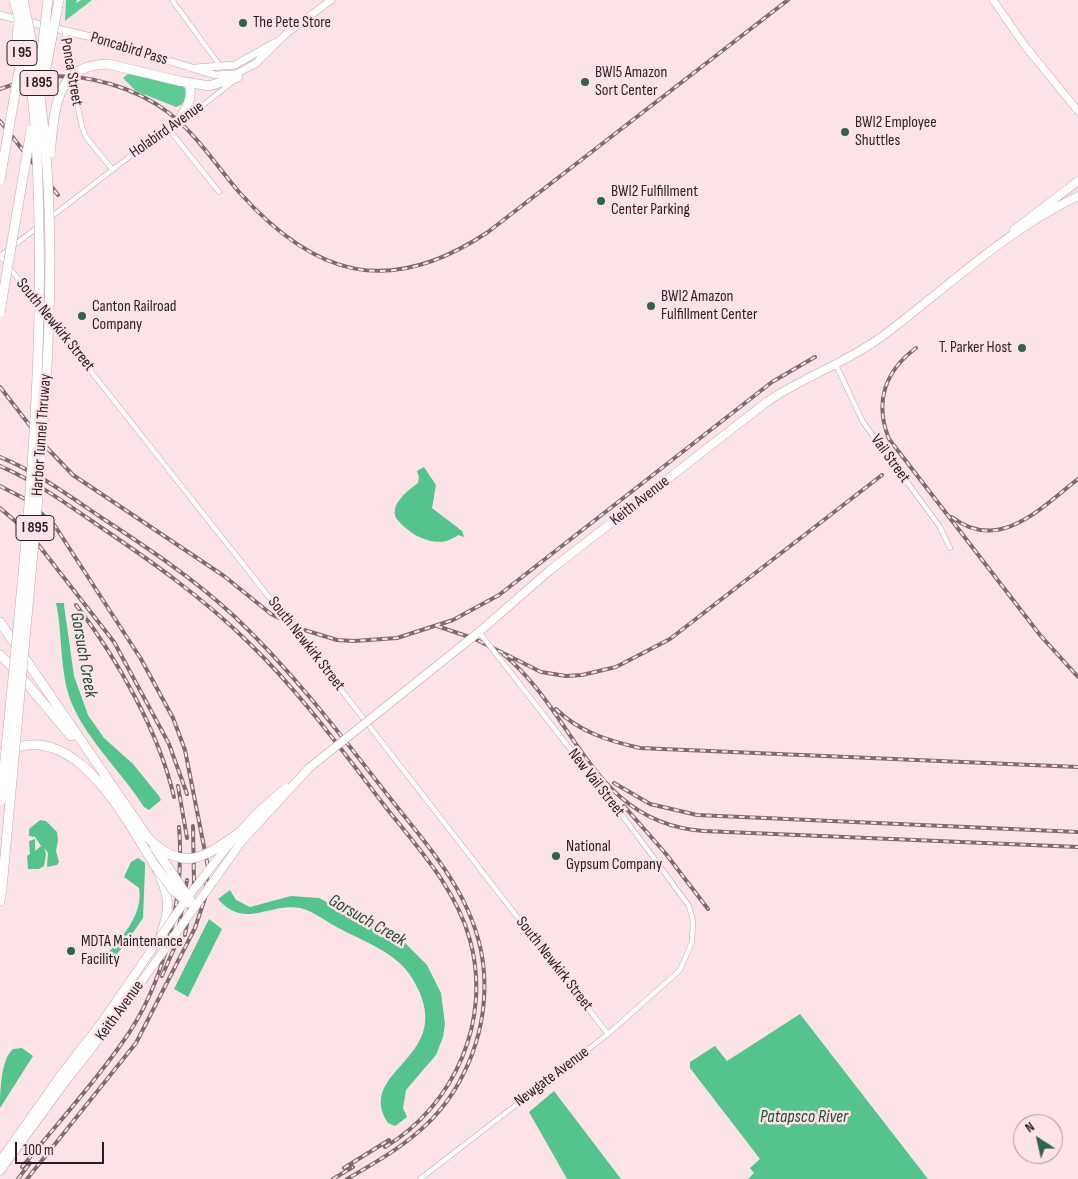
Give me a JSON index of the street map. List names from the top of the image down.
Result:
{
  "streets": {
    "highway": ["I 95", "I 895", "Harbor Tunnel Thruway"],
    "main road": [
      "Poncabird Pass",
      "Ponca Street",
      "Holabird Avenue",
      "Keith Avenue"
    ],
    "street": [
      "South Newkirk Street",
      "Vail Street",
      "New Vail Street",
      "Newgate Avenue"
    ]
  },
  "crossings": [
    ["Poncabird Pass", "Ponca Street"],
    ["Poncabird Pass", "Holabird Avenue"],
    ["Ponca Street", "Holabird Avenue"],
    ["Holabird Avenue", "South Newkirk Street"],
    ["South Newkirk Street", "Newgate Avenue"],
    ["Vail Street", "Keith Avenue"],
    ["Keith Avenue", "New Vail Street"],
    ["New Vail Street", "Newgate Avenue"]
  ],
  "water": ["Gorsuch Creek", "Patapsco River"],
  "places": [
    "The Pete Store",
    "BWI5 Amazon Sort Center",
    "BWI2 Employee Shuttles",
    "BWI2 Fulfillment Center Parking",
    "BWI2 Amazon Fulfillment Center",
    "Canton Railroad Company",
    "T. Parker Host",
    "National Gypsum Company",
    "MDTA Maintenance Facility"
  ],
  "scale_bar": "100 m",
  "north": "top left"
}
